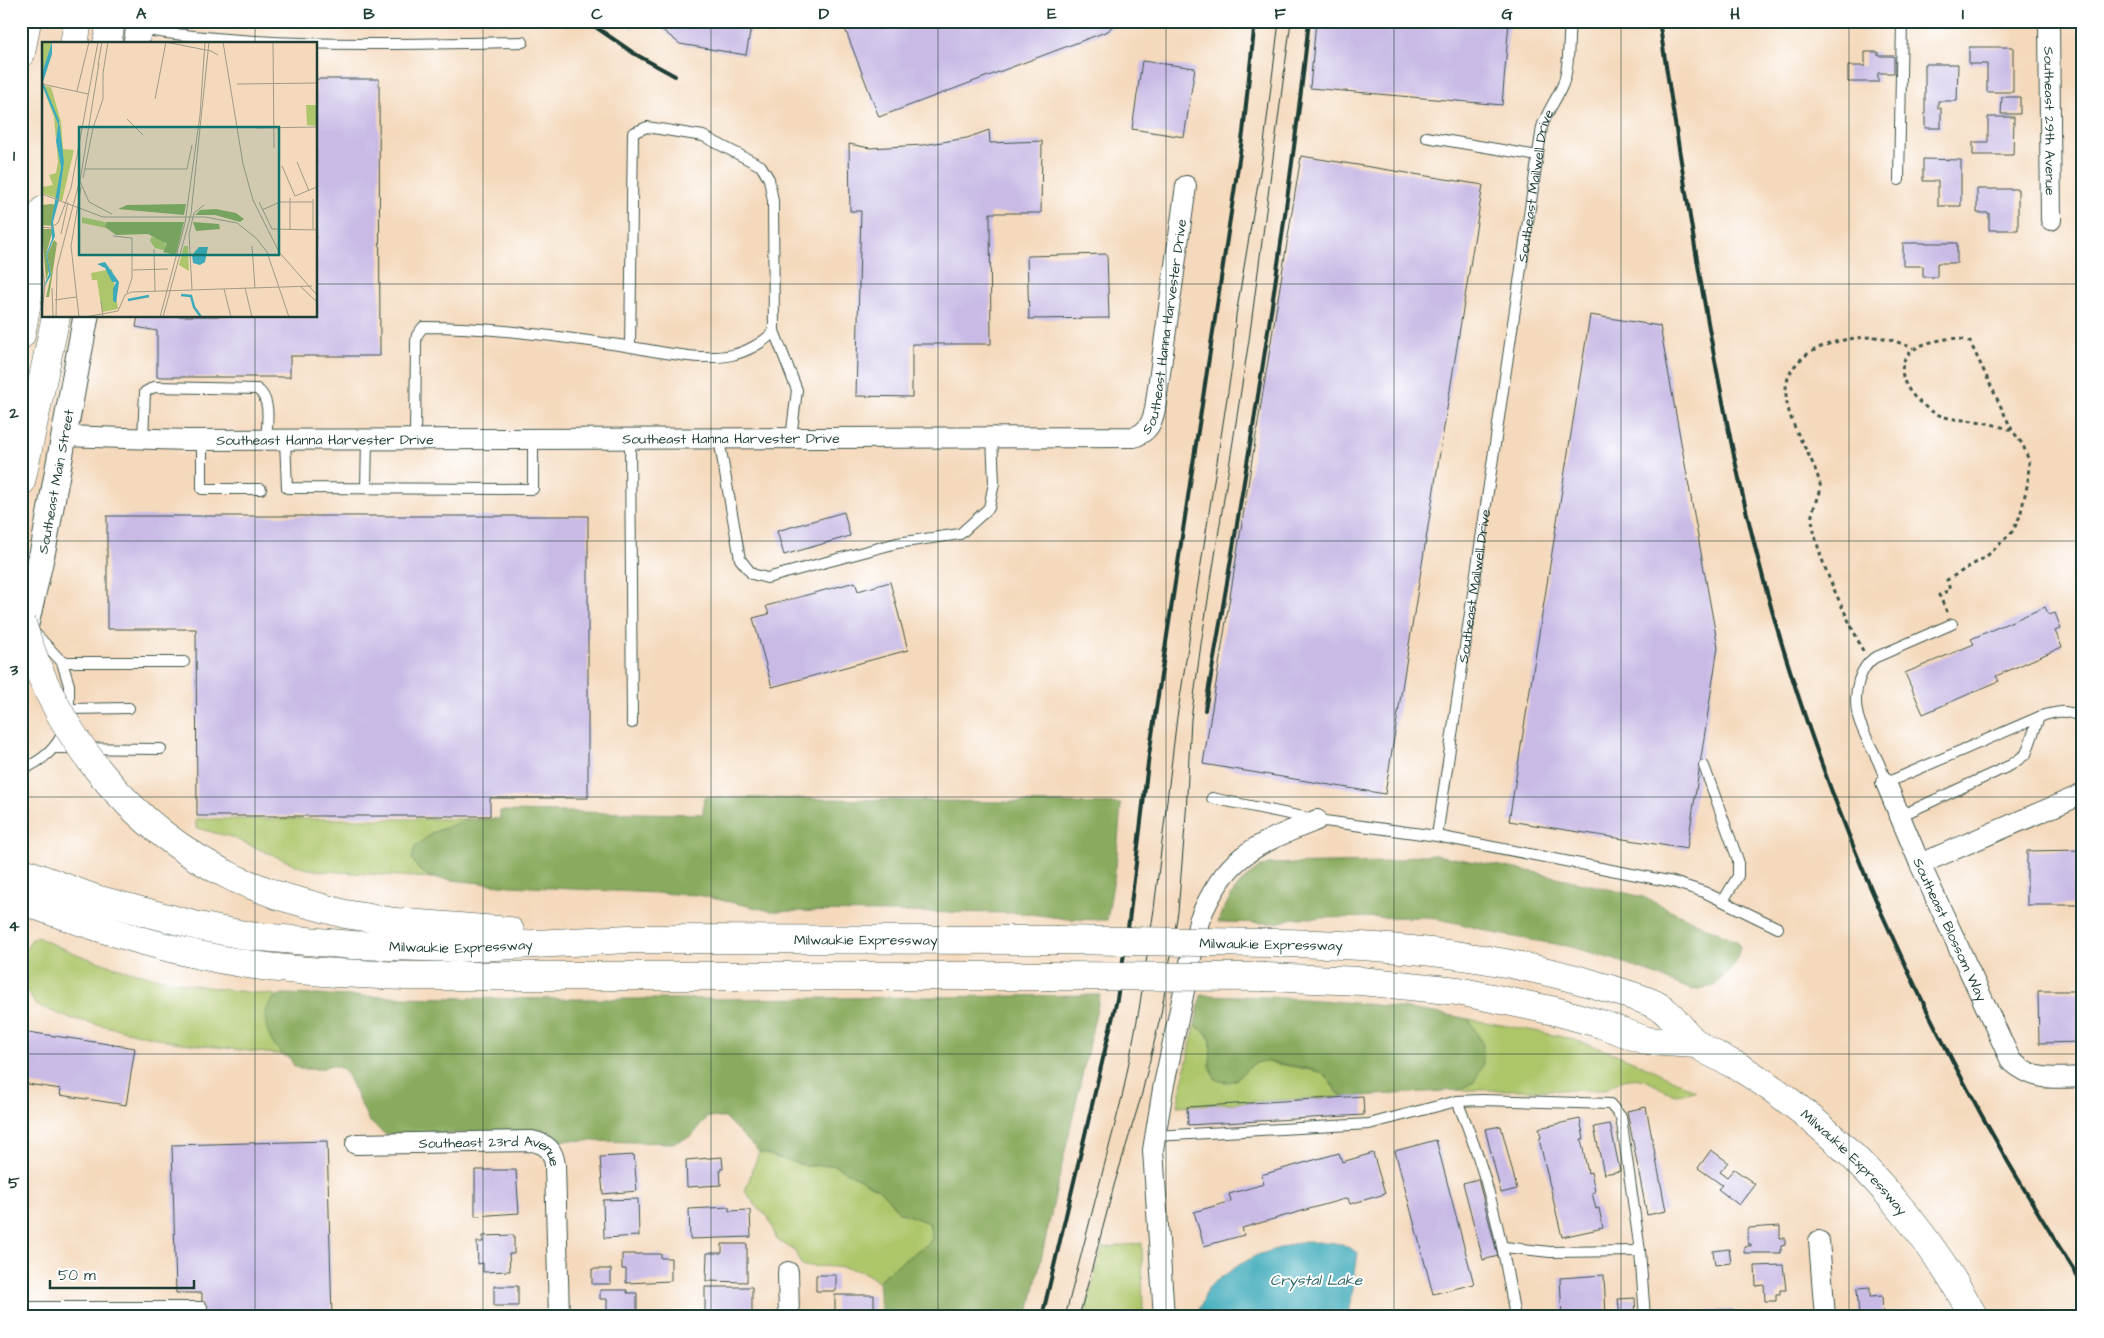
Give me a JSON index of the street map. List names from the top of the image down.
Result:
{
  "streets": {
    "main road": ["Milwaukie Expressway"],
    "street": [
      "Southeast 29th Avenue",
      "Southeast Hanna Harvester Drive",
      "Southeast Main Street",
      "Southeast Blossom Way",
      "Southeast 23rd Avenue"
    ],
    "lane": ["Southeast Mailwell Drive"]
  },
  "crossings": [
    ["Southeast Hanna Harvester Drive", "Southeast Main Street"]
  ],
  "water": ["Crystal Lake"],
  "scale_bar": "50 m",
  "grid": {
    "columns": [
      "A",
      "B",
      "C",
      "D",
      "E",
      "F",
      "G",
      "H",
      "I"
    ],
    "rows": [
      "1",
      "2",
      "3",
      "4",
      "5"
    ]
  }
}
